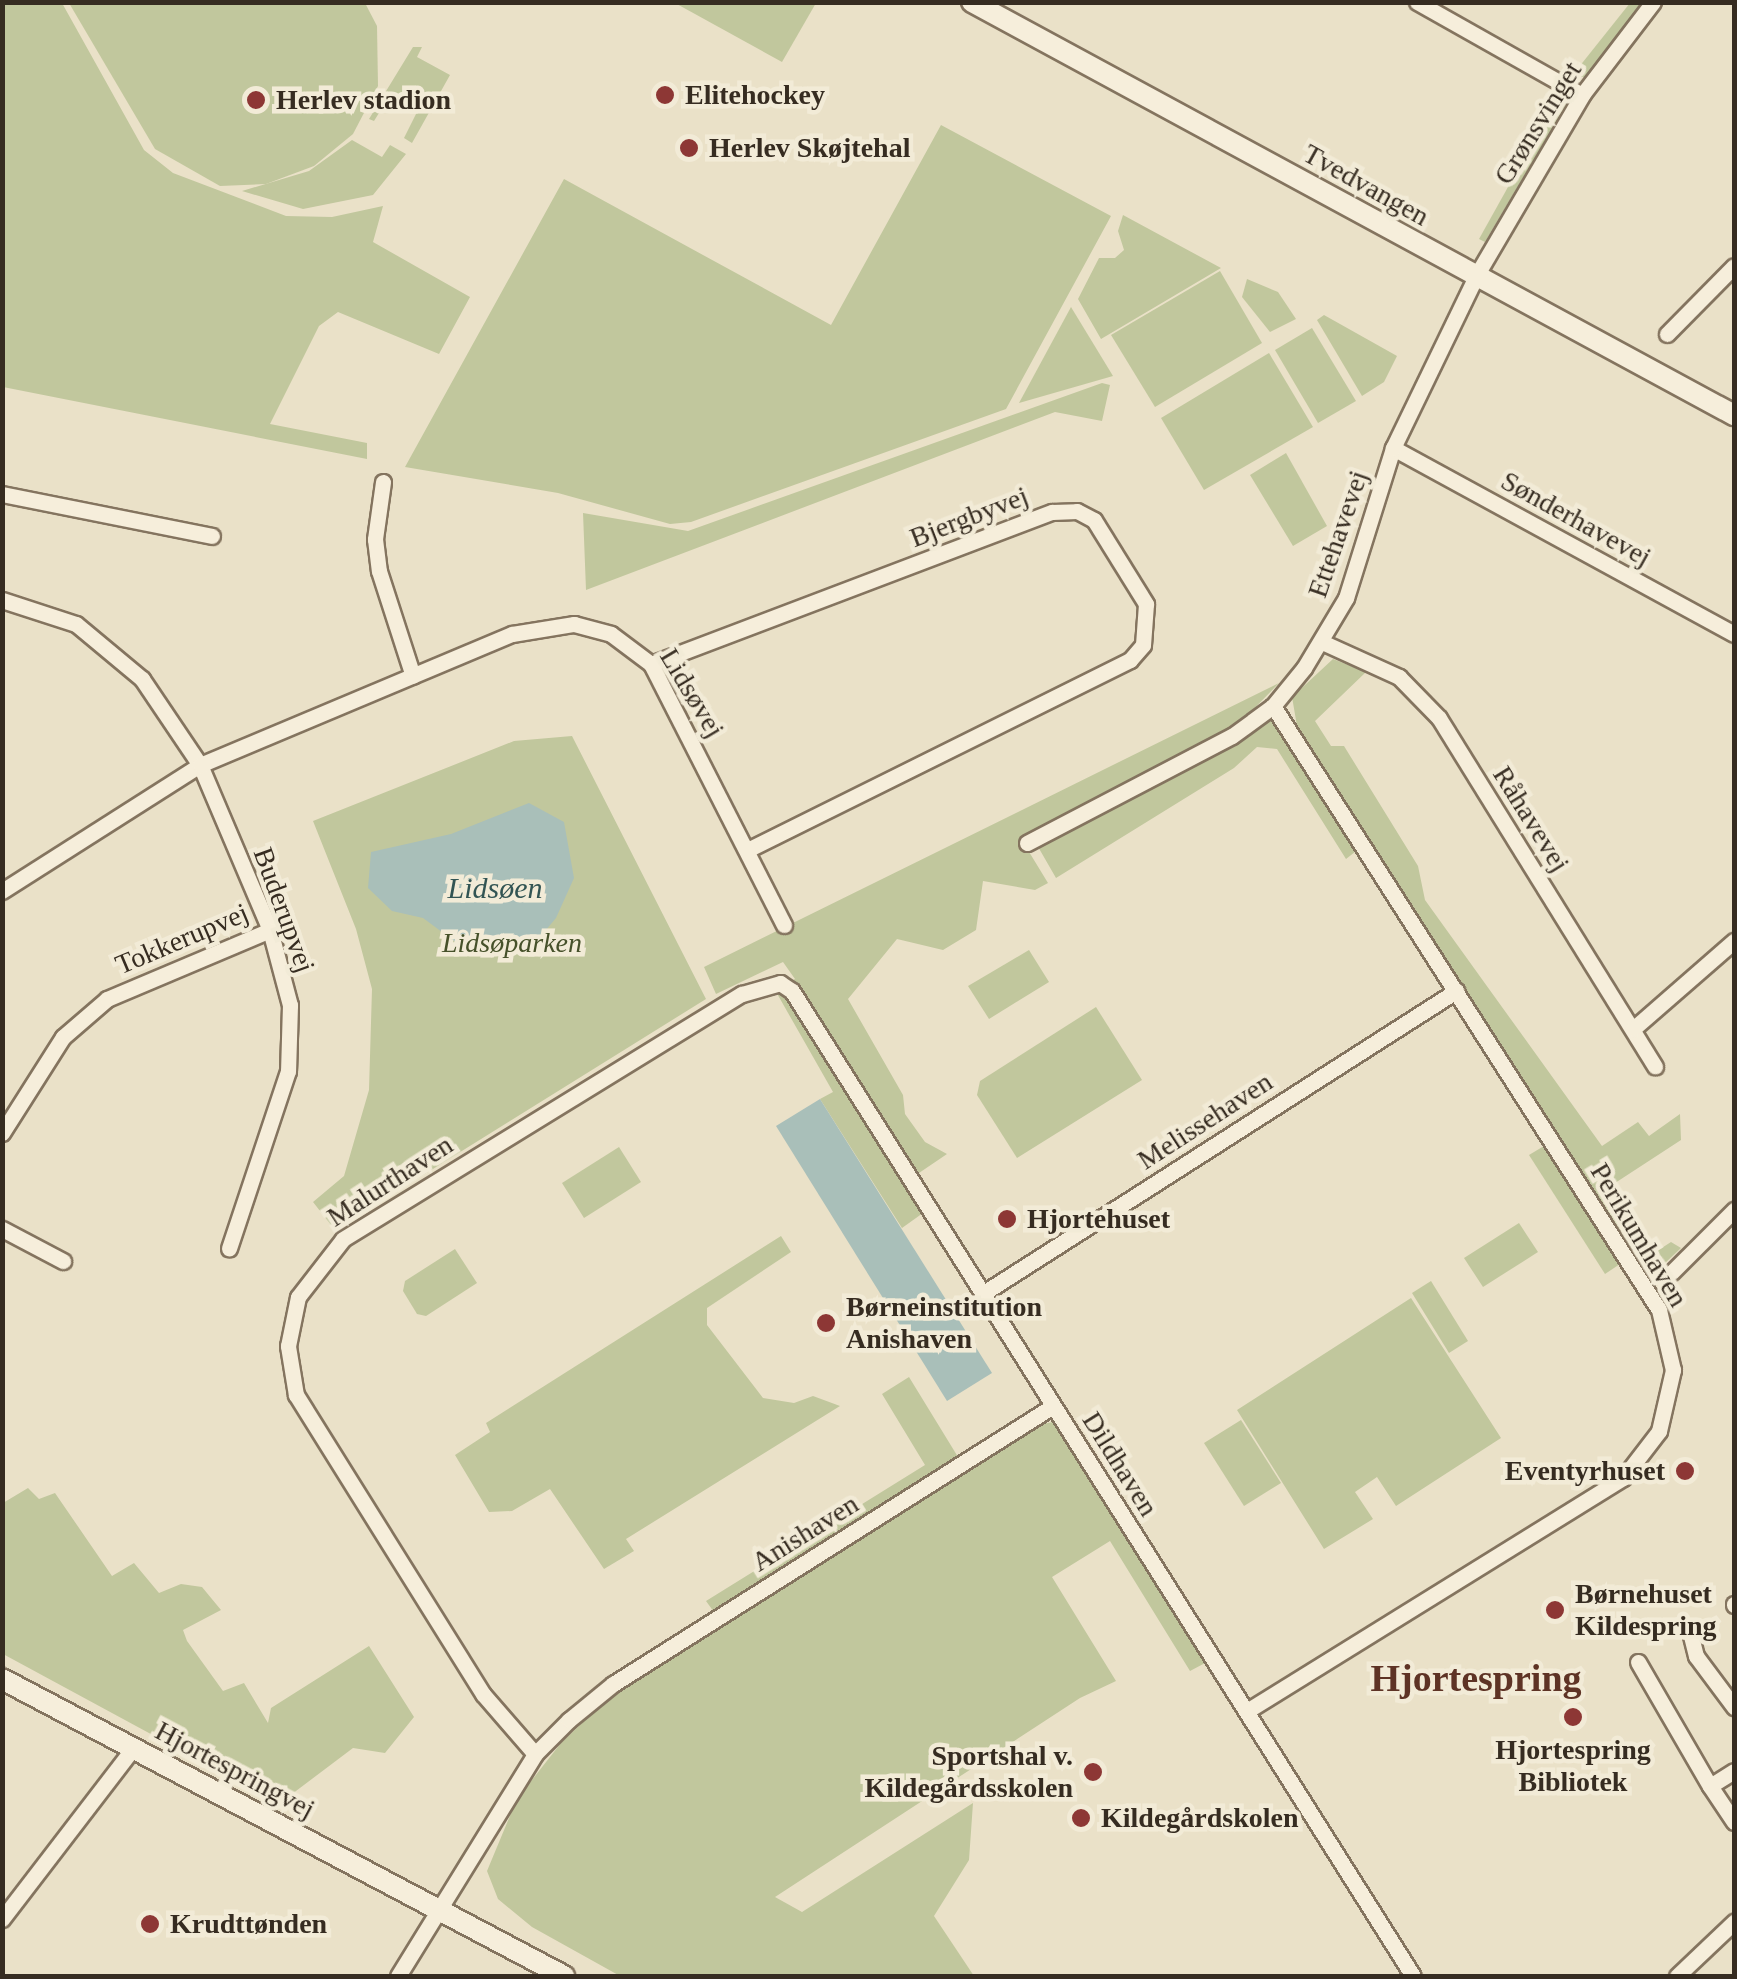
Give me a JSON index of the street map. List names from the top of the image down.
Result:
{
  "streets": {
    "street": [
      "Grønsvinget",
      "Tvedvangen",
      "Bjergbyvej",
      "Sønderhavevej",
      "Ettehavevej",
      "Lidsøvej",
      "Råhavevej",
      "Buderupvej",
      "Tokkerupvej",
      "Melissehaven",
      "Malurthaven",
      "Perikumhaven",
      "Dildhaven",
      "Anishaven",
      "Hjortespringvej"
    ]
  },
  "crossings": [
    ["Grønsvinget", "Tvedvangen"],
    ["Grønsvinget", "Ettehavevej"],
    ["Tvedvangen", "Ettehavevej"],
    ["Bjergbyvej", "Lidsøvej"],
    ["Sønderhavevej", "Ettehavevej"],
    ["Ettehavevej", "Råhavevej"],
    ["Ettehavevej", "Perikumhaven"],
    ["Lidsøvej", "Buderupvej"],
    ["Buderupvej", "Tokkerupvej"],
    ["Melissehaven", "Perikumhaven"],
    ["Melissehaven", "Dildhaven"],
    ["Malurthaven", "Dildhaven"],
    ["Malurthaven", "Anishaven"],
    ["Perikumhaven", "Dildhaven"],
    ["Dildhaven", "Anishaven"]
  ],
  "districts": ["Hjortespring"],
  "water": ["Lidsøen"],
  "parks": ["Lidsøparken"],
  "places": [
    "Elitehockey",
    "Herlev stadion",
    "Herlev Skøjtehal",
    "Hjortehuset",
    "Børneinstitution Anishaven",
    "Eventyrhuset",
    "Børnehuset Kildespring",
    "Hjortespring Bibliotek",
    "Sportshal v. Kildegårdsskolen",
    "Kildegårdskolen",
    "Krudttønden"
  ]
}
